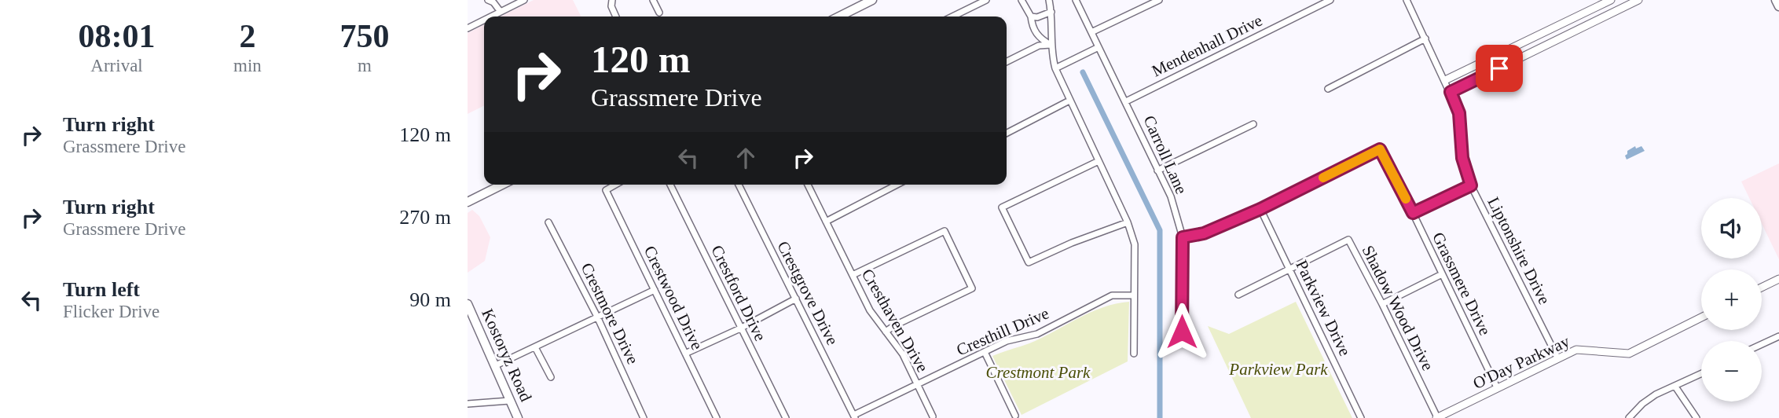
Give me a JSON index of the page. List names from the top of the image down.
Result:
{
  "streets": {
    "main road": ["Kostoryz Road"],
    "street": [
      "Mendenhall Drive",
      "Carroll Lane",
      "Liptonshire Drive",
      "Grassmere Drive",
      "Crestford Drive",
      "Crestgrove Drive",
      "Crestwood Drive",
      "Parkview Drive",
      "Shadow Wood Drive",
      "Crestmore Drive",
      "Cresthaven Drive",
      "Cresthill Drive",
      "O'Day Parkway"
    ]
  },
  "crossings": [
    ["Mendenhall Drive", "Carroll Lane"],
    ["Carroll Lane", "Grassmere Drive"],
    ["Liptonshire Drive", "O'Day Parkway"],
    ["Grassmere Drive", "Parkview Drive"],
    ["Grassmere Drive", "O'Day Parkway"],
    ["Crestgrove Drive", "Cresthill Drive"],
    ["Parkview Drive", "Shadow Wood Drive"],
    ["Shadow Wood Drive", "O'Day Parkway"],
    ["Cresthaven Drive", "Cresthill Drive"]
  ],
  "parks": ["Parkview Park", "Crestmont Park"],
  "page": {
    "eta": [
      "08:01",
      "Arrival",
      "2",
      "min",
      "750",
      "m"
    ],
    "turn": ["120 m", "Grassmere Drive"],
    "list": [
      {
        "name": "Turn right",
        "note": "Grassmere Drive",
        "value": "120 m"
      },
      {
        "name": "Turn right",
        "note": "Grassmere Drive",
        "value": "270 m"
      },
      {
        "name": "Turn left",
        "note": "Flicker Drive",
        "value": "90 m"
      }
    ],
    "map_buttons": ["+", "−"]
  }
}
